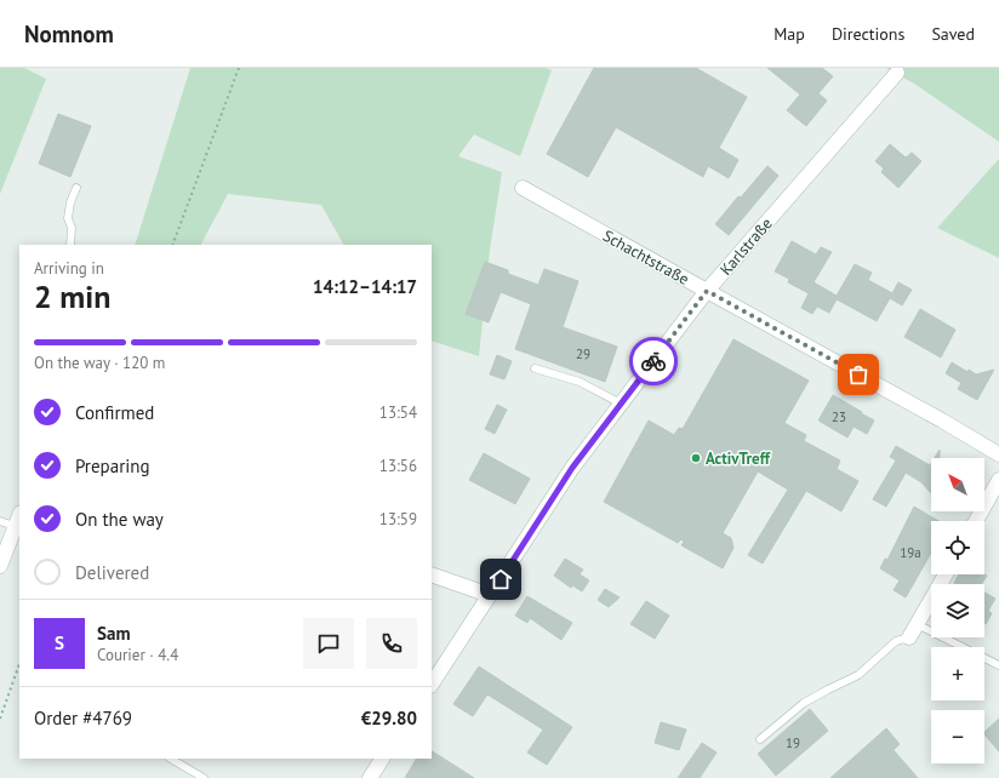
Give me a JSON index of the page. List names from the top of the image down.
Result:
{
  "streets": {
    "street": ["Karlstraße", "Schachtstraße"]
  },
  "crossings": [
    ["Karlstraße", "Schachtstraße"]
  ],
  "places": ["ActivTreff"],
  "house_numbers": [
    "29",
    "23",
    "19a",
    "19"
  ],
  "north": "top left",
  "page": {
    "header": "Nomnom",
    "nav": ["Map", "Directions", "Saved"],
    "heading": ["2 min", "Arriving in", "14:12–14:17"],
    "panel": [
      "Sam",
      "Courier · 4.4",
      "Order #4769",
      "€29.80"
    ],
    "bar": "On the way · 120 m",
    "list": [
      ["Confirmed", "13:54"],
      ["Preparing", "13:56"],
      ["On the way", "13:59"],
      "Delivered"
    ],
    "map_buttons": ["+", "−"],
    "round": "S"
  }
}
